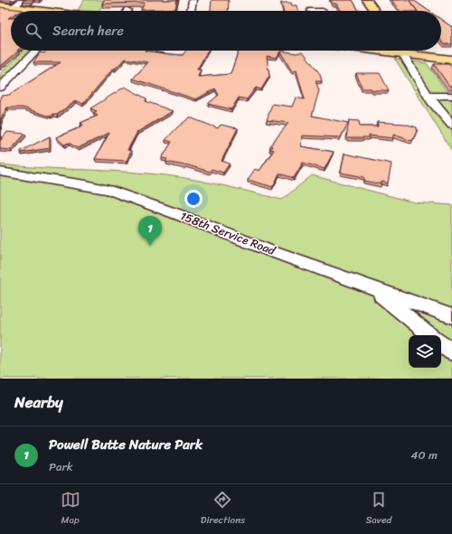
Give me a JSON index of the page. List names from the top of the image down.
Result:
{
  "streets": {
    "street": ["158th Service Road"]
  },
  "page": {
    "search": "Search here",
    "pins": "1",
    "heading": "Nearby",
    "list": [
      {
        "mark": "1",
        "name": "Powell Butte Nature Park",
        "note": "Park",
        "value": "40 m"
      }
    ],
    "nav": ["Map", "Directions", "Saved"]
  }
}
